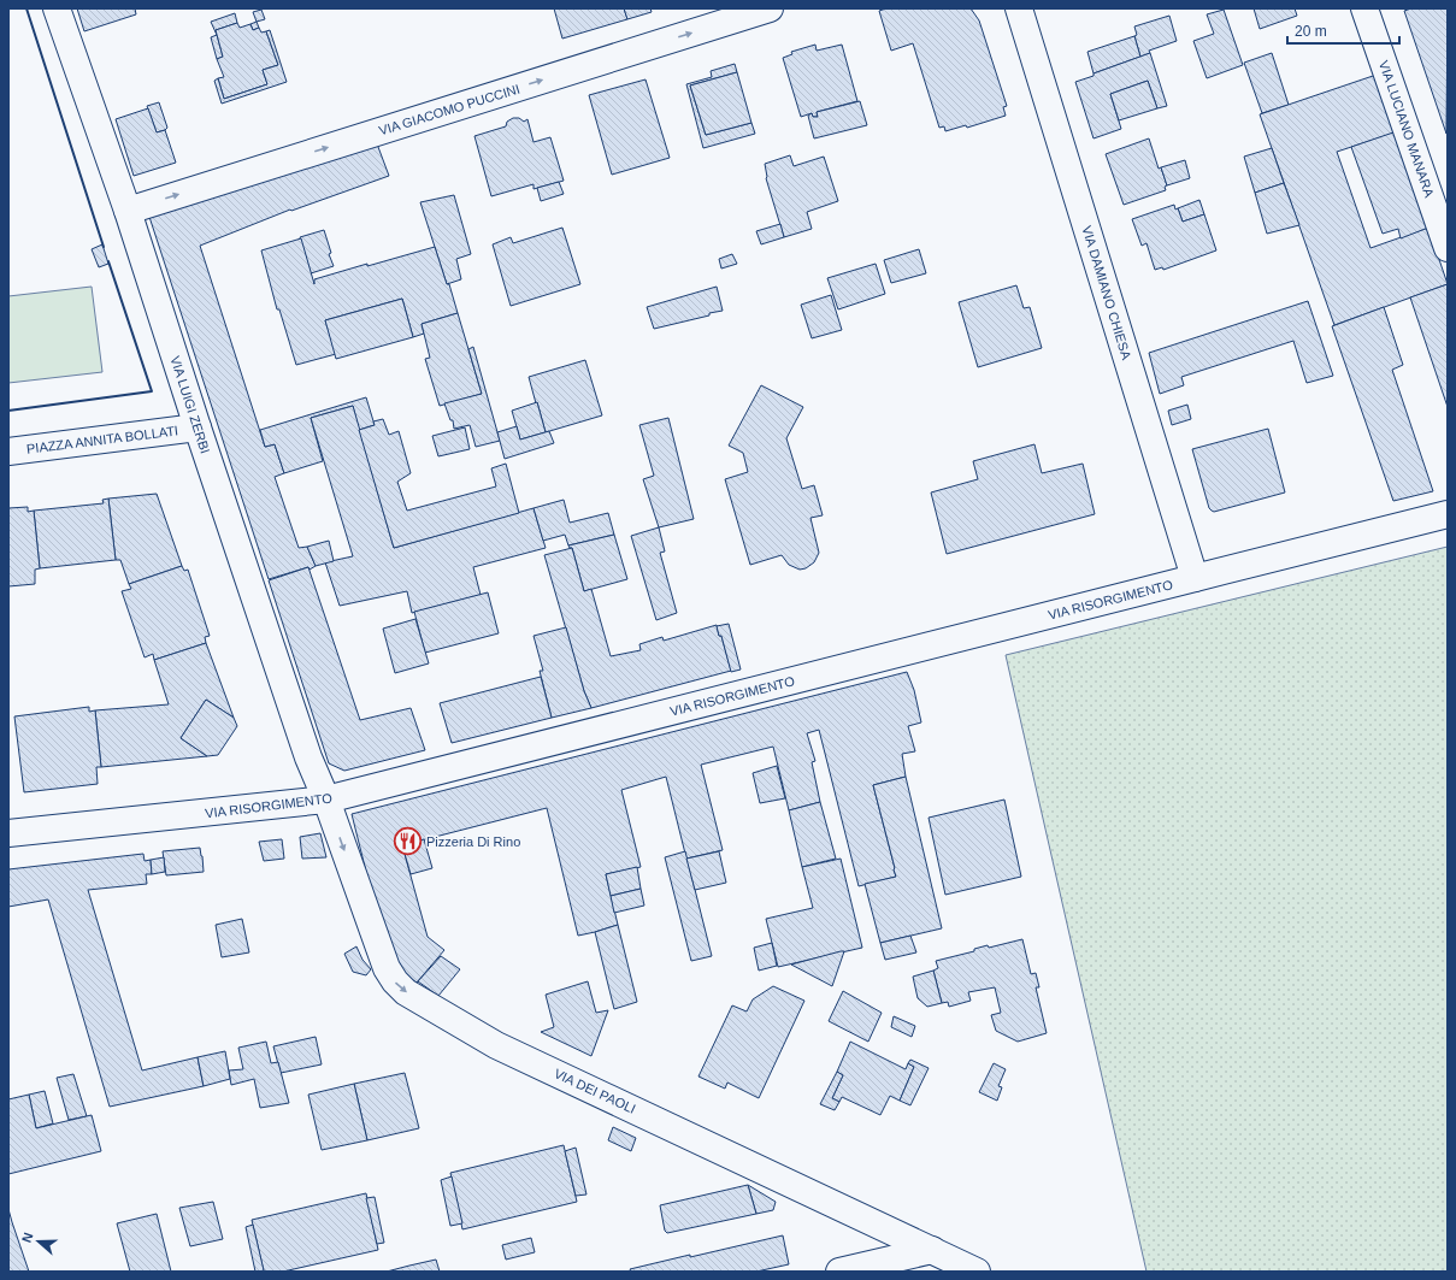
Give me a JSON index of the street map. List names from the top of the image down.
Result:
{
  "streets": {
    "street": [
      "VIA GIACOMO PUCCINI",
      "VIA LUCIANO MANARA",
      "VIA DAMIANO CHIESA",
      "VIA LUIGI ZERBI",
      "PIAZZA ANNITA BOLLATI",
      "VIA RISORGIMENTO",
      "VIA DEI PAOLI"
    ]
  },
  "crossings": [
    ["VIA GIACOMO PUCCINI", "VIA LUIGI ZERBI"],
    ["VIA DAMIANO CHIESA", "VIA RISORGIMENTO"],
    ["VIA LUIGI ZERBI", "PIAZZA ANNITA BOLLATI"],
    ["VIA LUIGI ZERBI", "VIA RISORGIMENTO"],
    ["VIA LUIGI ZERBI", "VIA DEI PAOLI"],
    ["VIA RISORGIMENTO", "VIA DEI PAOLI"]
  ],
  "one_way": ["VIA GIACOMO PUCCINI", "VIA DEI PAOLI"],
  "places": {
    "restaurant": ["Pizzeria Di Rino"]
  },
  "scale_bar": "20 m",
  "north": "left"
}
